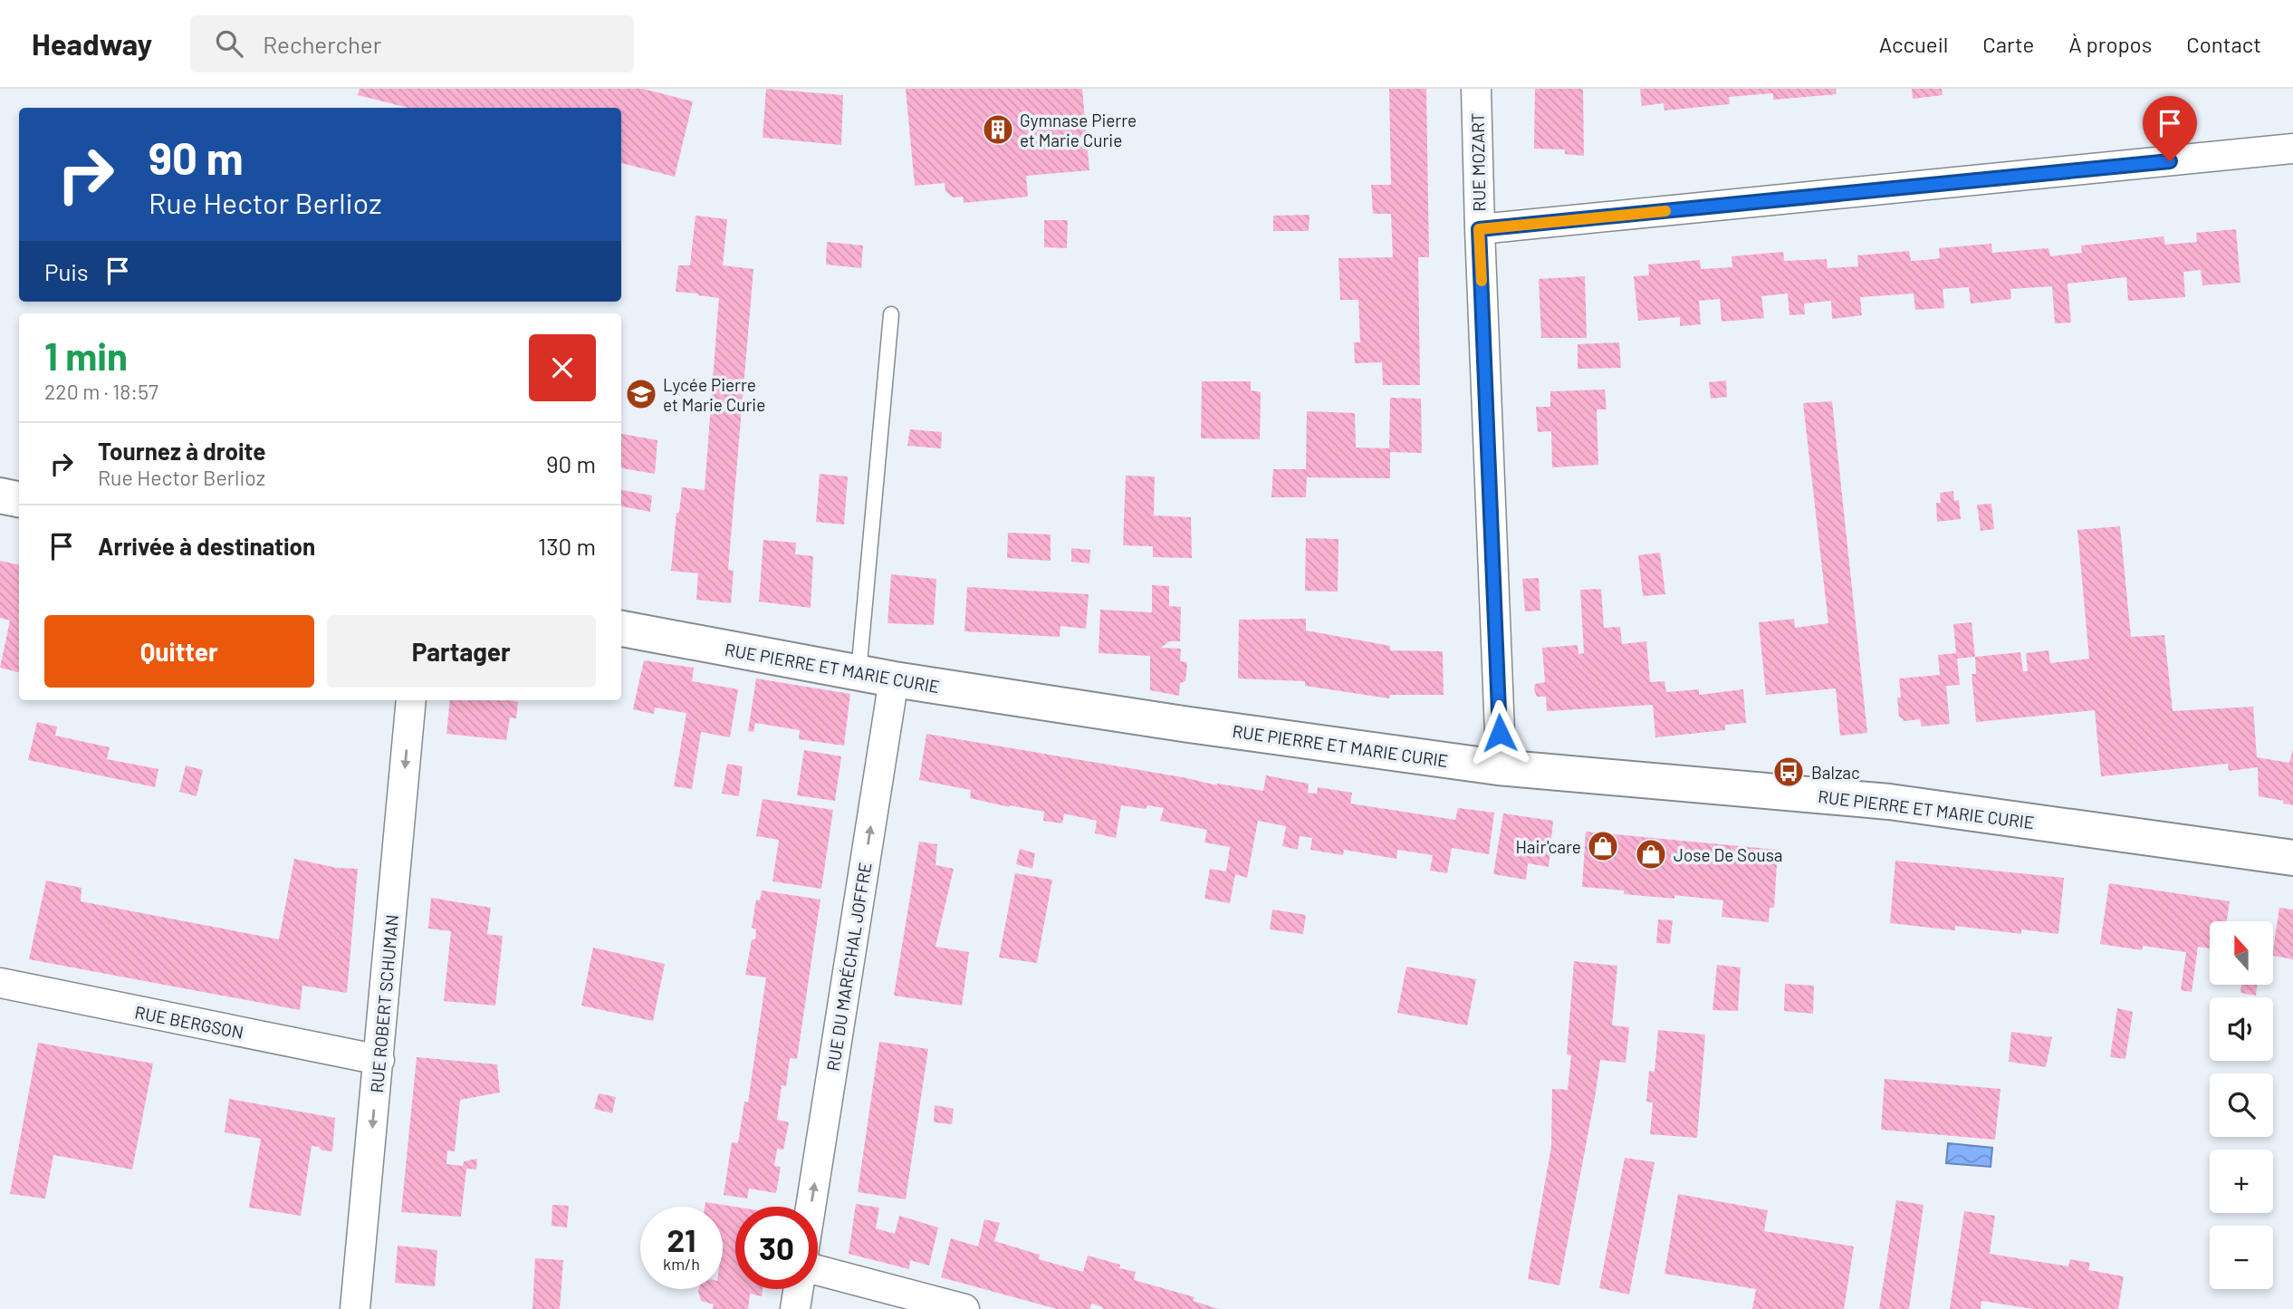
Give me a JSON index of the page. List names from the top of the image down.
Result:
{
  "streets": {
    "street": [
      "RUE MOZART",
      "RUE PIERRE ET MARIE CURIE",
      "RUE DU MARÉCHAL JOFFRE",
      "RUE ROBERT SCHUMAN",
      "RUE BERGSON"
    ]
  },
  "crossings": [
    ["RUE MOZART", "RUE PIERRE ET MARIE CURIE"],
    ["RUE PIERRE ET MARIE CURIE", "RUE DU MARÉCHAL JOFFRE"],
    ["RUE ROBERT SCHUMAN", "RUE BERGSON"]
  ],
  "one_way": ["RUE DU MARÉCHAL JOFFRE", "RUE ROBERT SCHUMAN"],
  "places": {
    "building": ["Gymnase Pierre et Marie Curie"],
    "school or university": ["Lycée Pierre et Marie Curie"],
    "bus stop": ["Balzac"],
    "shop": ["Hair'care", "Jose De Sousa"]
  },
  "north": "top",
  "page": {
    "header": "Headway",
    "search": "Rechercher",
    "nav": [
      "Accueil",
      "Carte",
      "À propos",
      "Contact"
    ],
    "turn": ["90 m", "Rue Hector Berlioz"],
    "then": "Puis",
    "heading": ["1 min", "220 m · 18:57"],
    "list": [
      {
        "name": "Tournez à droite",
        "note": "Rue Hector Berlioz",
        "value": "90 m"
      },
      {
        "name": "Arrivée à destination",
        "value": "130 m"
      }
    ],
    "buttons": ["Quitter", "Partager"],
    "map_buttons": ["+", "−"],
    "speed": "21 km/h",
    "limit": "30"
  }
}
